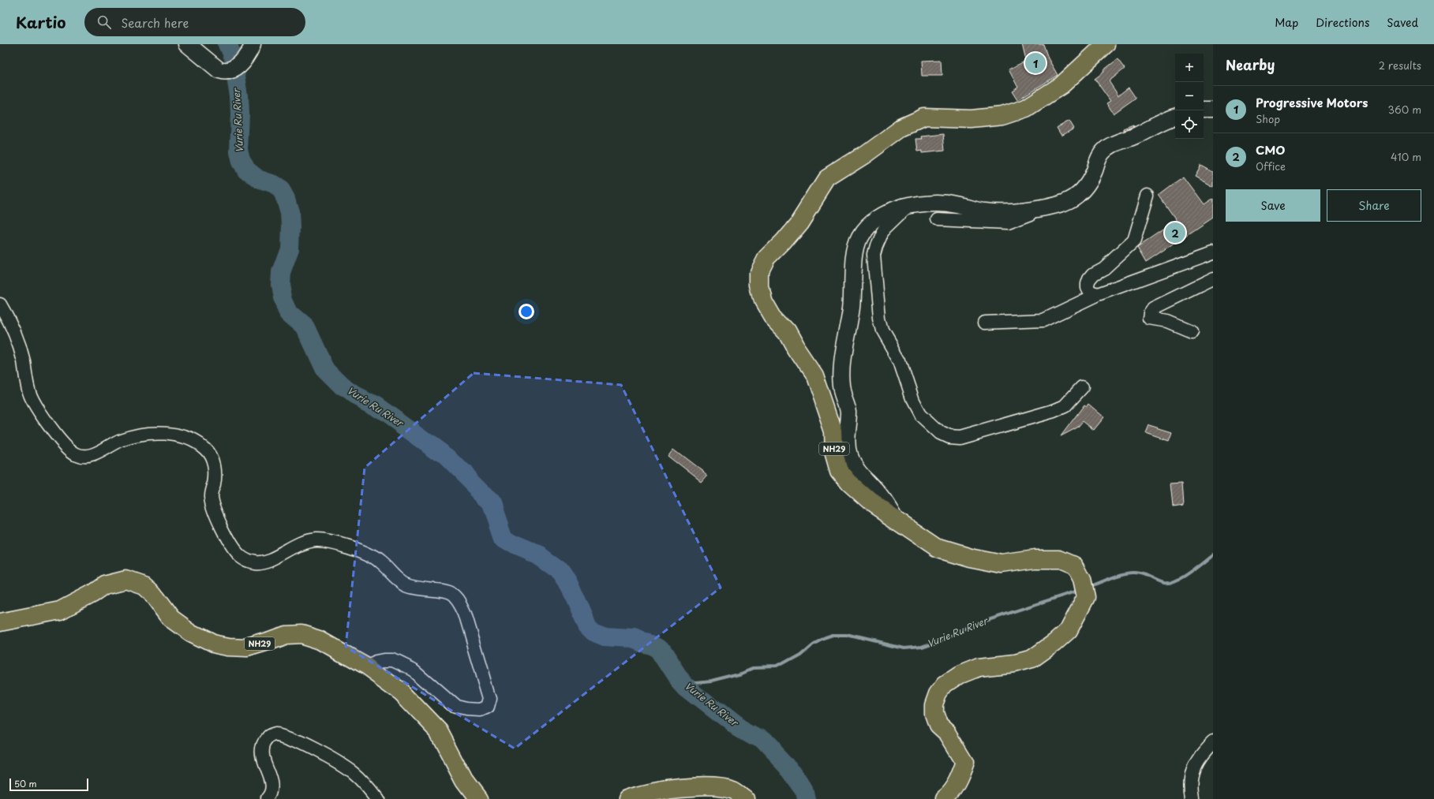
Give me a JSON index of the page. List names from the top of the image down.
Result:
{
  "streets": {
    "highway": ["NH29"]
  },
  "water": ["Vurie Ru River"],
  "scale_bar": "50 m",
  "page": {
    "header": "Kartio",
    "search": "Search here",
    "nav": ["Map", "Directions", "Saved"],
    "heading": ["Nearby", "2 results"],
    "pins": ["1", "2"],
    "map_buttons": ["+", "−"],
    "list": [
      {
        "mark": "1",
        "name": "Progressive Motors",
        "note": "Shop",
        "value": "360 m"
      },
      {
        "mark": "2",
        "name": "CMO",
        "note": "Office",
        "value": "410 m"
      }
    ],
    "buttons": ["Save", "Share"],
    "scale": "50 m"
  }
}
